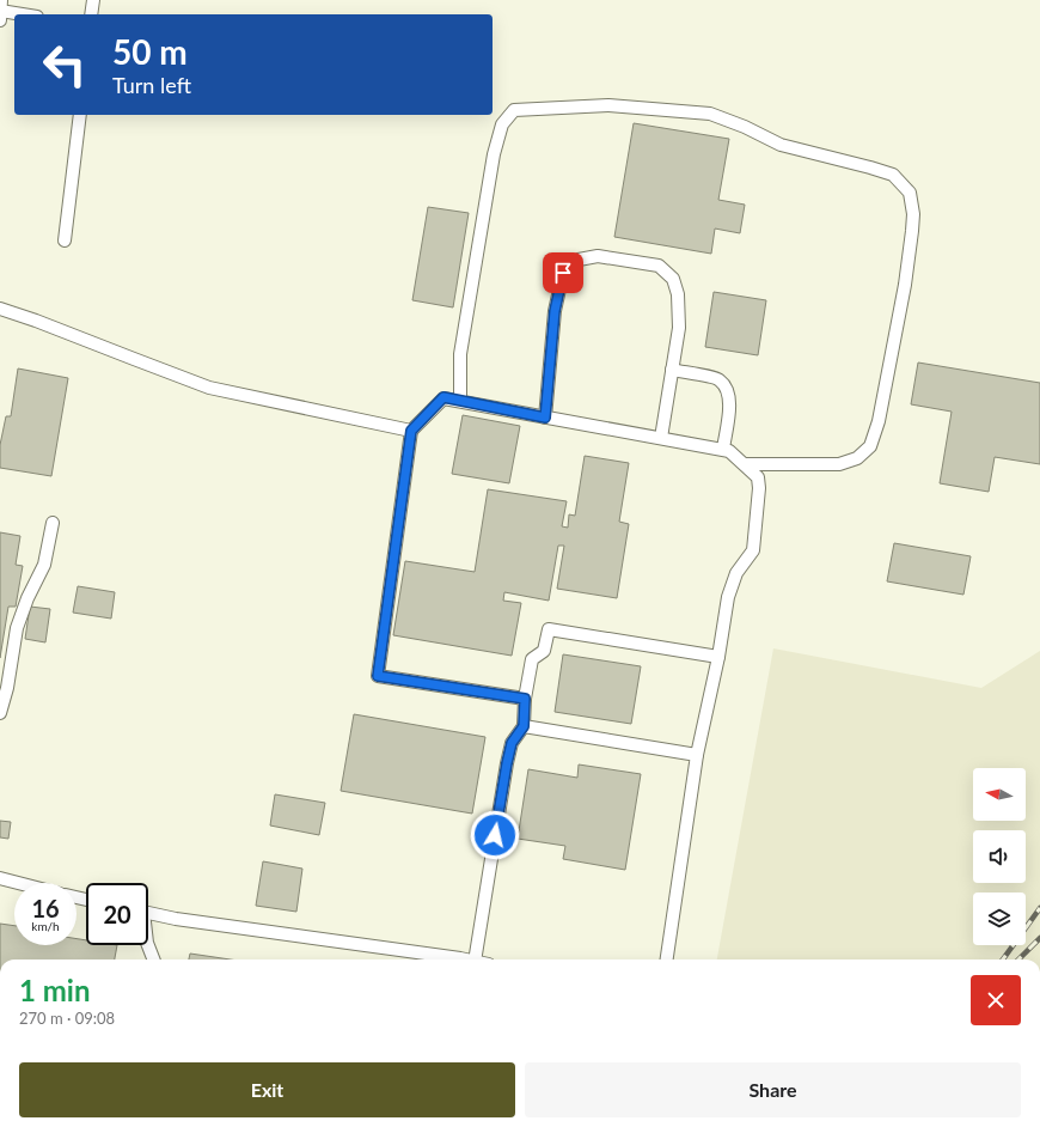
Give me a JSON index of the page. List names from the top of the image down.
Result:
{
  "north": "left",
  "page": {
    "turn": ["50 m", "Turn left"],
    "speed": "16 km/h",
    "limit": "20",
    "heading": ["1 min", "270 m · 09:08"],
    "buttons": ["Exit", "Share"]
  }
}
